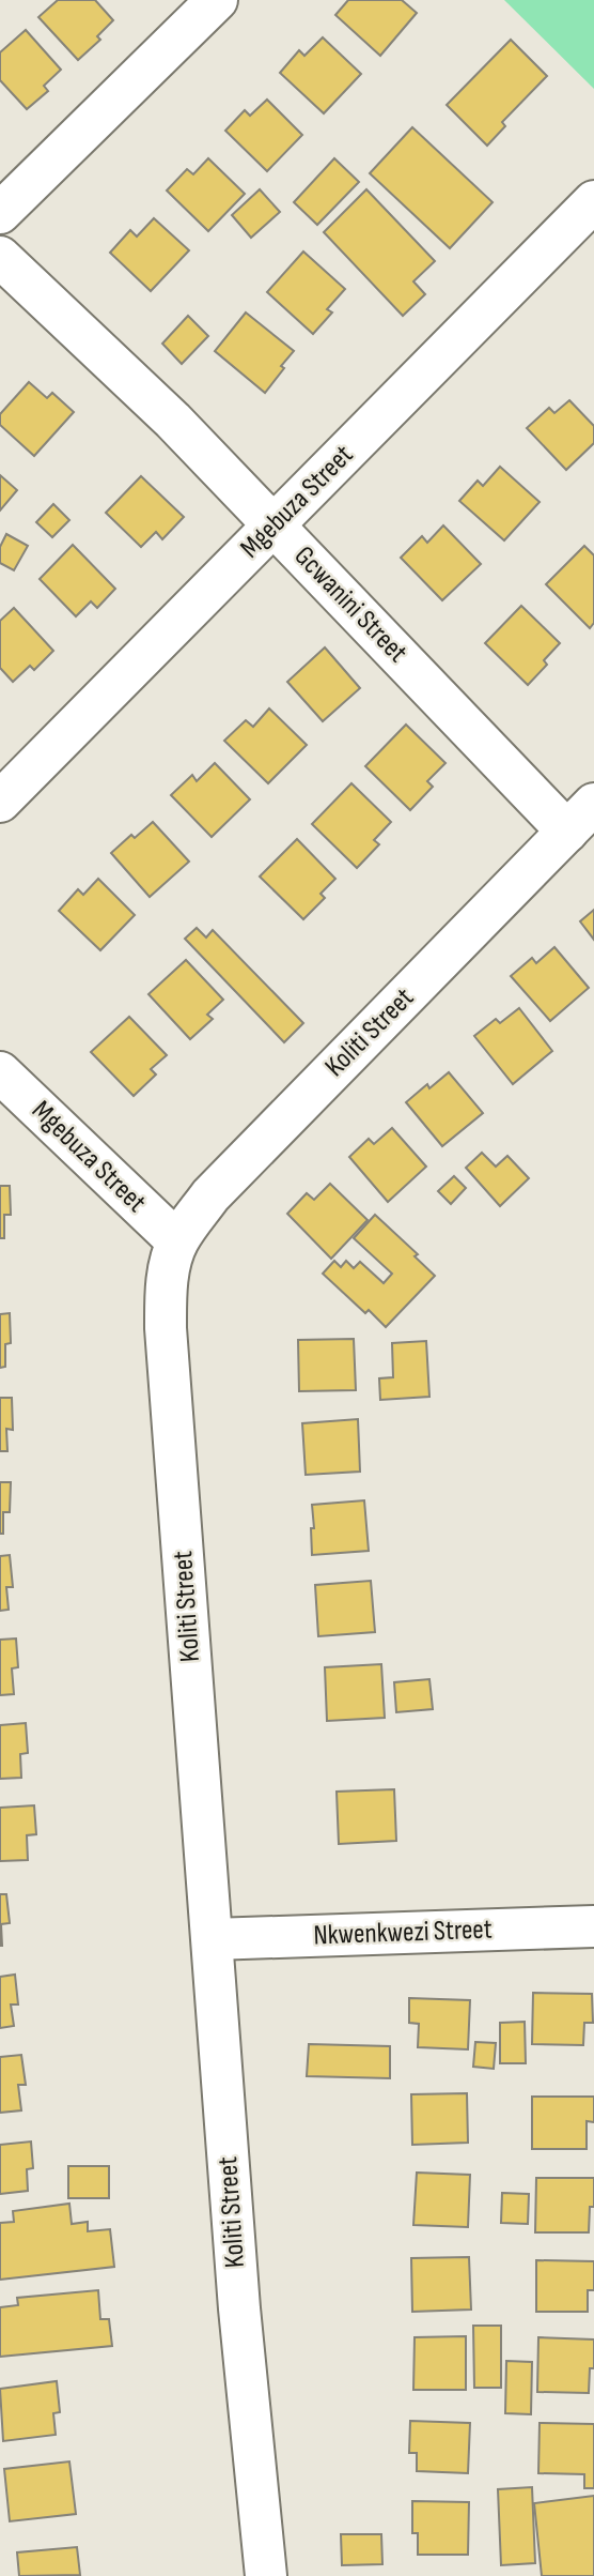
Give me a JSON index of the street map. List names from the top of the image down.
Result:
{
  "streets": {
    "street": [
      "Mgebuza Street",
      "Gcwanini Street",
      "Koliti Street",
      "Nkwenkwezi Street"
    ]
  },
  "crossings": [
    ["Mgebuza Street", "Gcwanini Street"],
    ["Mgebuza Street", "Koliti Street"],
    ["Gcwanini Street", "Koliti Street"],
    ["Koliti Street", "Nkwenkwezi Street"]
  ]
}
